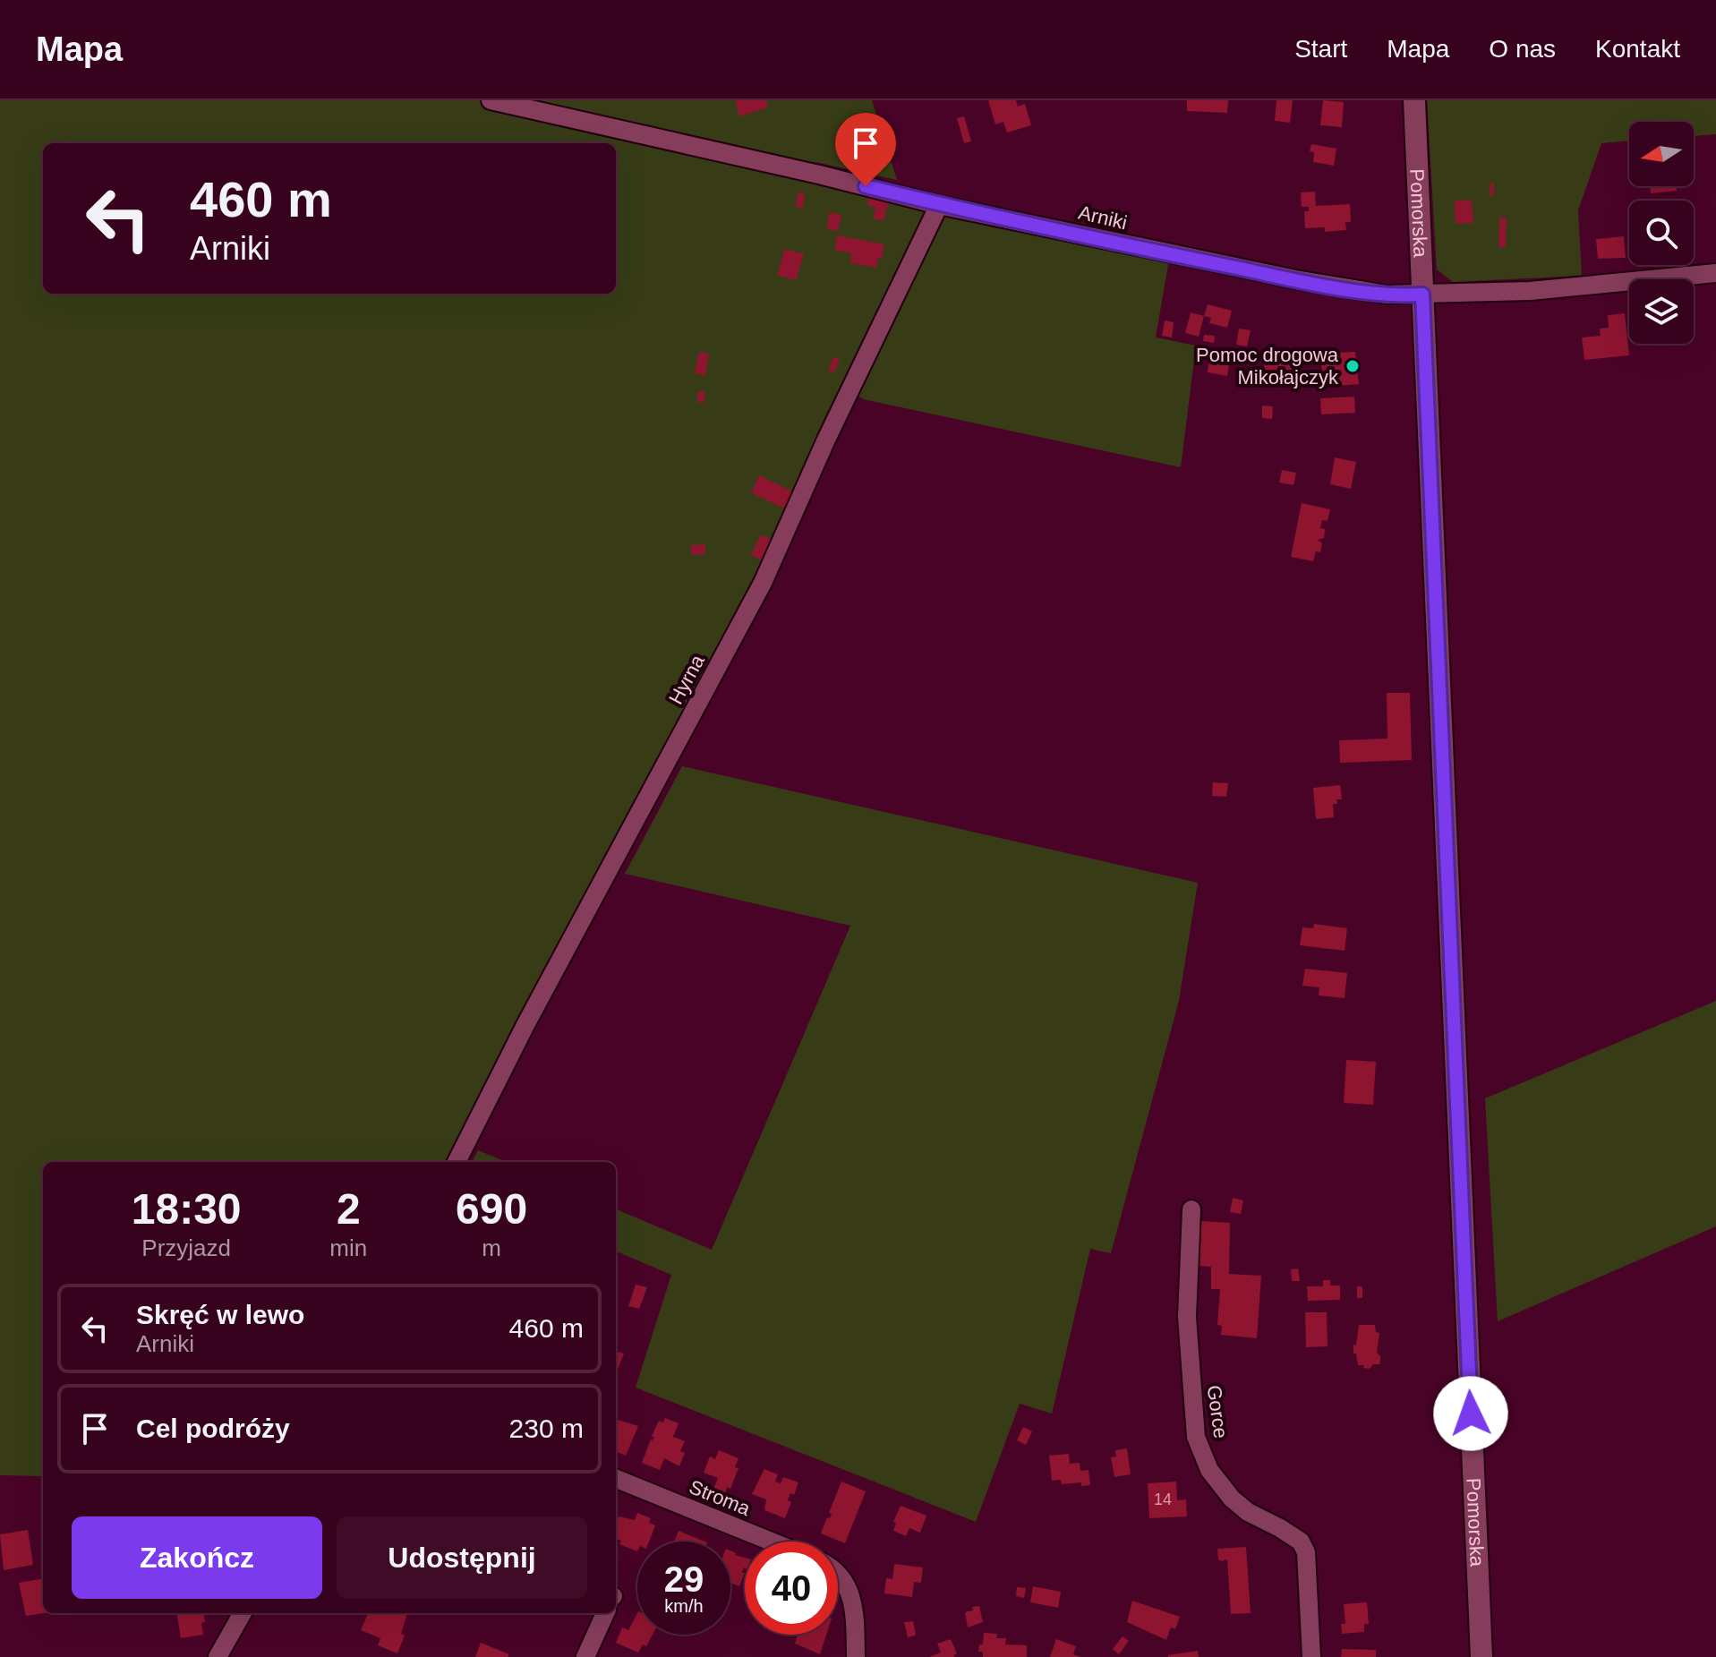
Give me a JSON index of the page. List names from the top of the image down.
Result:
{
  "streets": {
    "street": [
      "Pomorska",
      "Arniki",
      "Hyrna",
      "Gorce",
      "Stroma"
    ]
  },
  "crossings": [
    ["Pomorska", "Arniki"],
    ["Arniki", "Hyrna"]
  ],
  "places": ["Pomoc drogowa Mikołajczyk"],
  "house_numbers": ["14"],
  "north": "left",
  "page": {
    "header": "Mapa",
    "nav": [
      "Start",
      "Mapa",
      "O nas",
      "Kontakt"
    ],
    "turn": ["460 m", "Arniki"],
    "eta": [
      "18:30",
      "Przyjazd",
      "2",
      "min",
      "690",
      "m"
    ],
    "list": [
      {
        "name": "Skręć w lewo",
        "note": "Arniki",
        "value": "460 m"
      },
      {
        "name": "Cel podróży",
        "value": "230 m"
      }
    ],
    "buttons": ["Zakończ", "Udostępnij"],
    "speed": "29 km/h",
    "limit": "40"
  }
}
